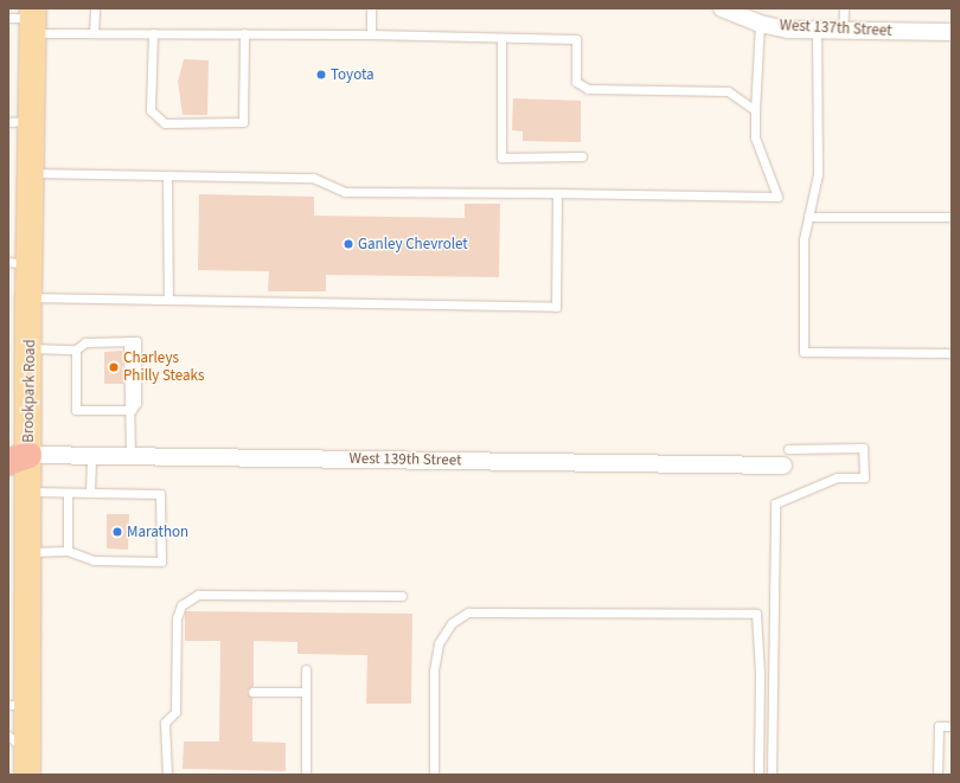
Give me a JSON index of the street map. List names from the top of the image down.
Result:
{
  "streets": {
    "main road": ["Brookpark Road"],
    "street": ["West 137th Street", "West 139th Street"]
  },
  "crossings": [
    ["Brookpark Road", "West 139th Street"]
  ],
  "places": [
    "Toyota",
    "Ganley Chevrolet",
    "Charleys Philly Steaks",
    "Marathon"
  ]
}
